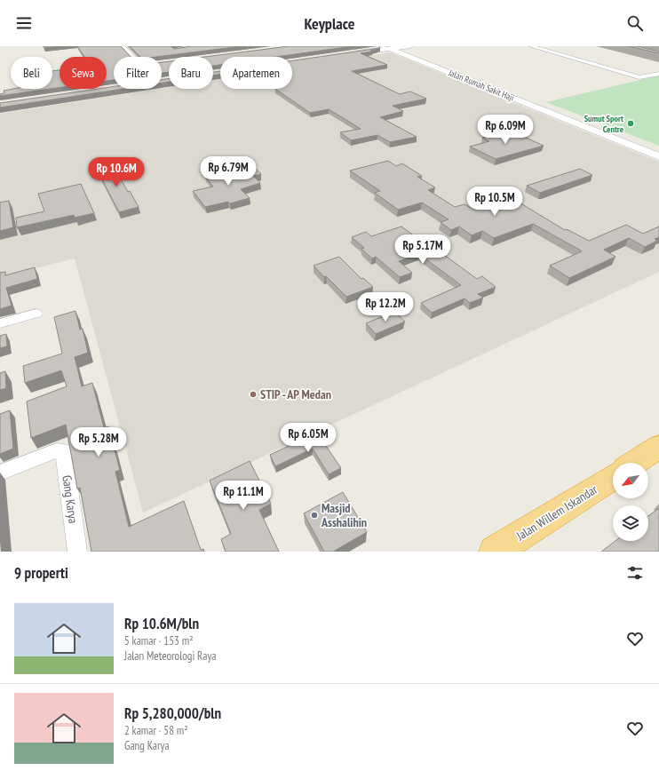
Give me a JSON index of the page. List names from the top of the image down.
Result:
{
  "streets": {
    "highway": ["Jalan Willem Iskandar"],
    "street": ["Jalan Rumah Sakit Haji", "Gang Karya"]
  },
  "places": ["Sumut Sport Centre", "STIP - AP Medan", "Masjid Asshalihin"],
  "north": "bottom left",
  "page": {
    "header": "Keyplace",
    "chip": [
      "Beli",
      "Sewa",
      "Filter",
      "Baru",
      "Apartemen"
    ],
    "price": [
      "Rp 6.09M",
      "Rp 6.79M",
      "Rp 10.6M",
      "Rp 10.5M",
      "Rp 5.17M",
      "Rp 12.2M",
      "Rp 6.05M",
      "Rp 5.28M",
      "Rp 11.1M"
    ],
    "heading": "9 properti",
    "list": [
      {
        "name": "Rp 10.6M/bln",
        "note": "5 kamar · 153 m² · Jalan Meteorologi Raya"
      },
      {
        "name": "Rp 5,280,000/bln",
        "note": "2 kamar · 58 m² · Gang Karya"
      }
    ]
  }
}
